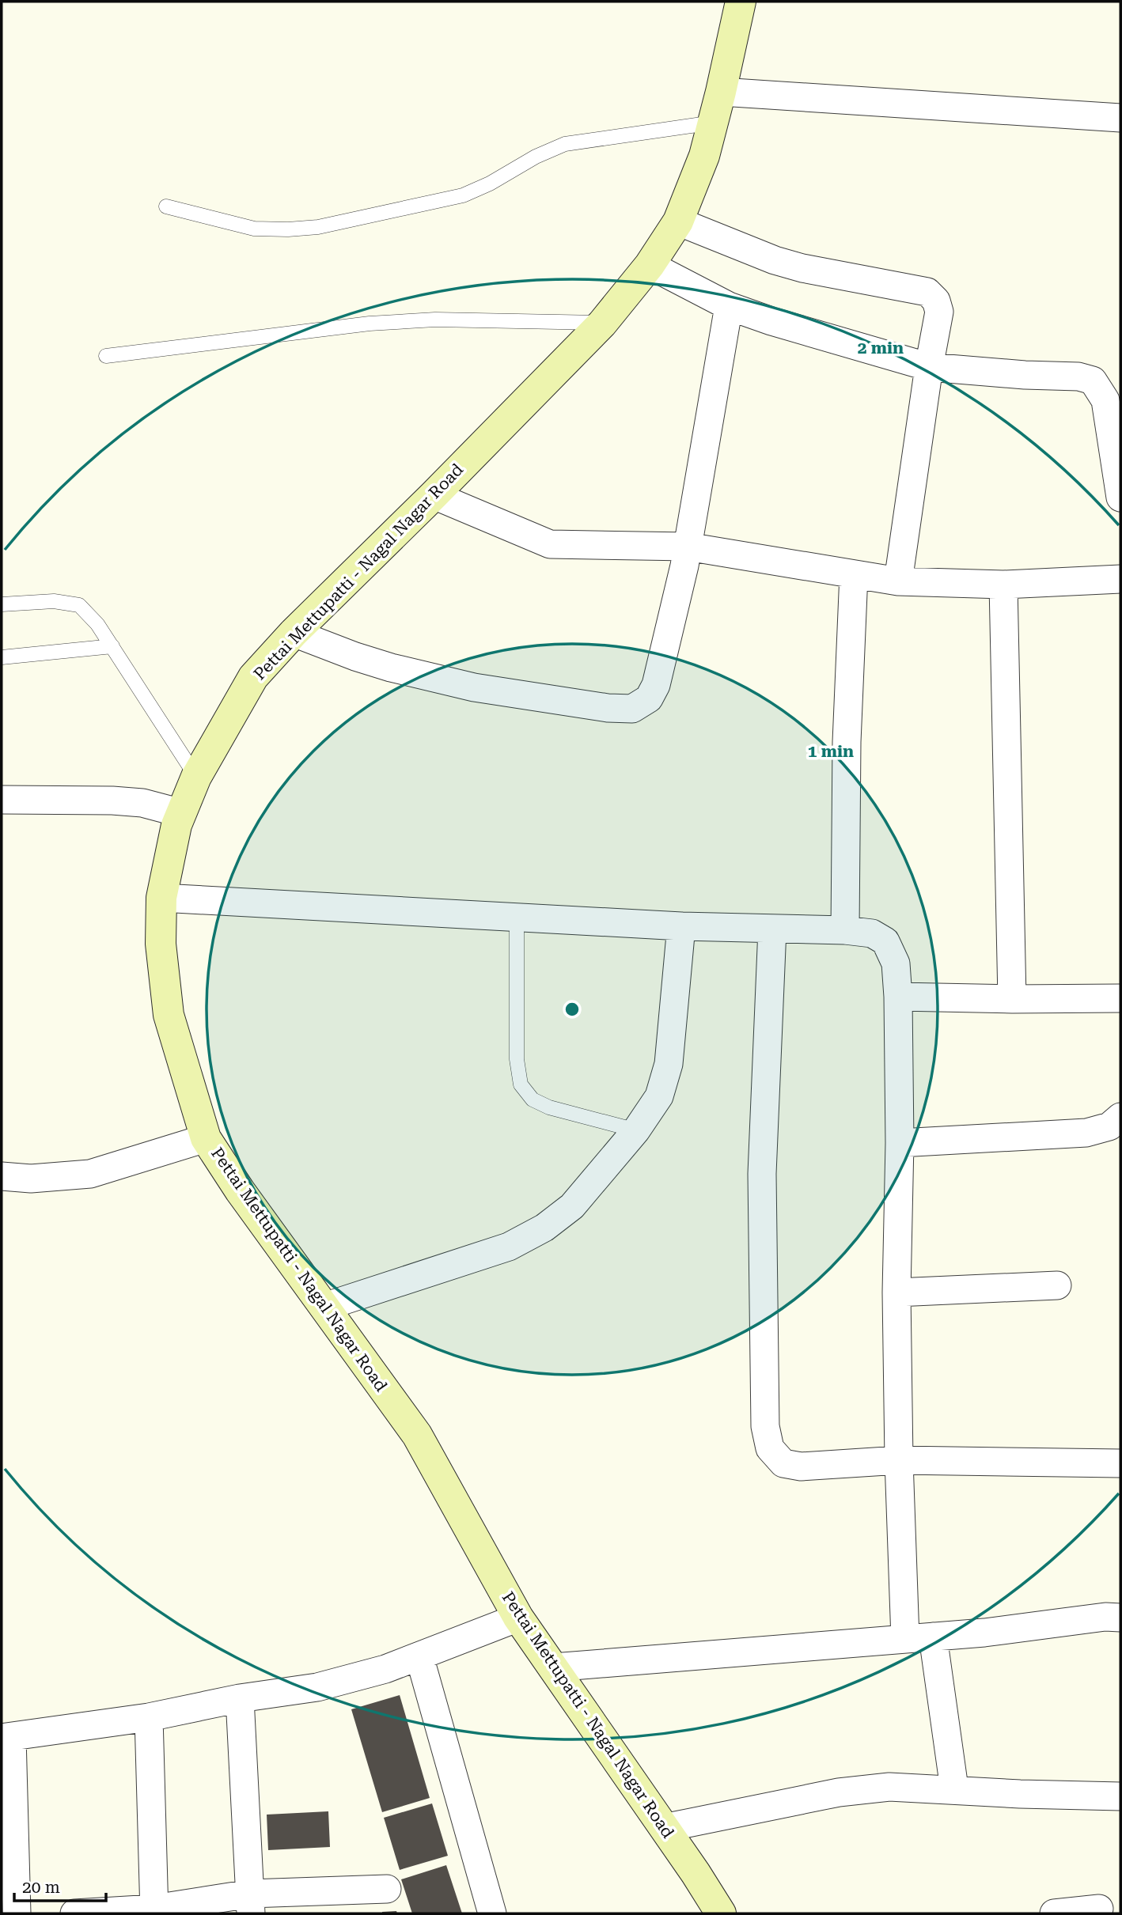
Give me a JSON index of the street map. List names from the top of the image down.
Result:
{
  "streets": {
    "main road": ["Pettai Mettupatti - Nagal Nagar Road"]
  },
  "scale_bar": "20 m",
  "rings": ["2 min", "1 min"]
}
